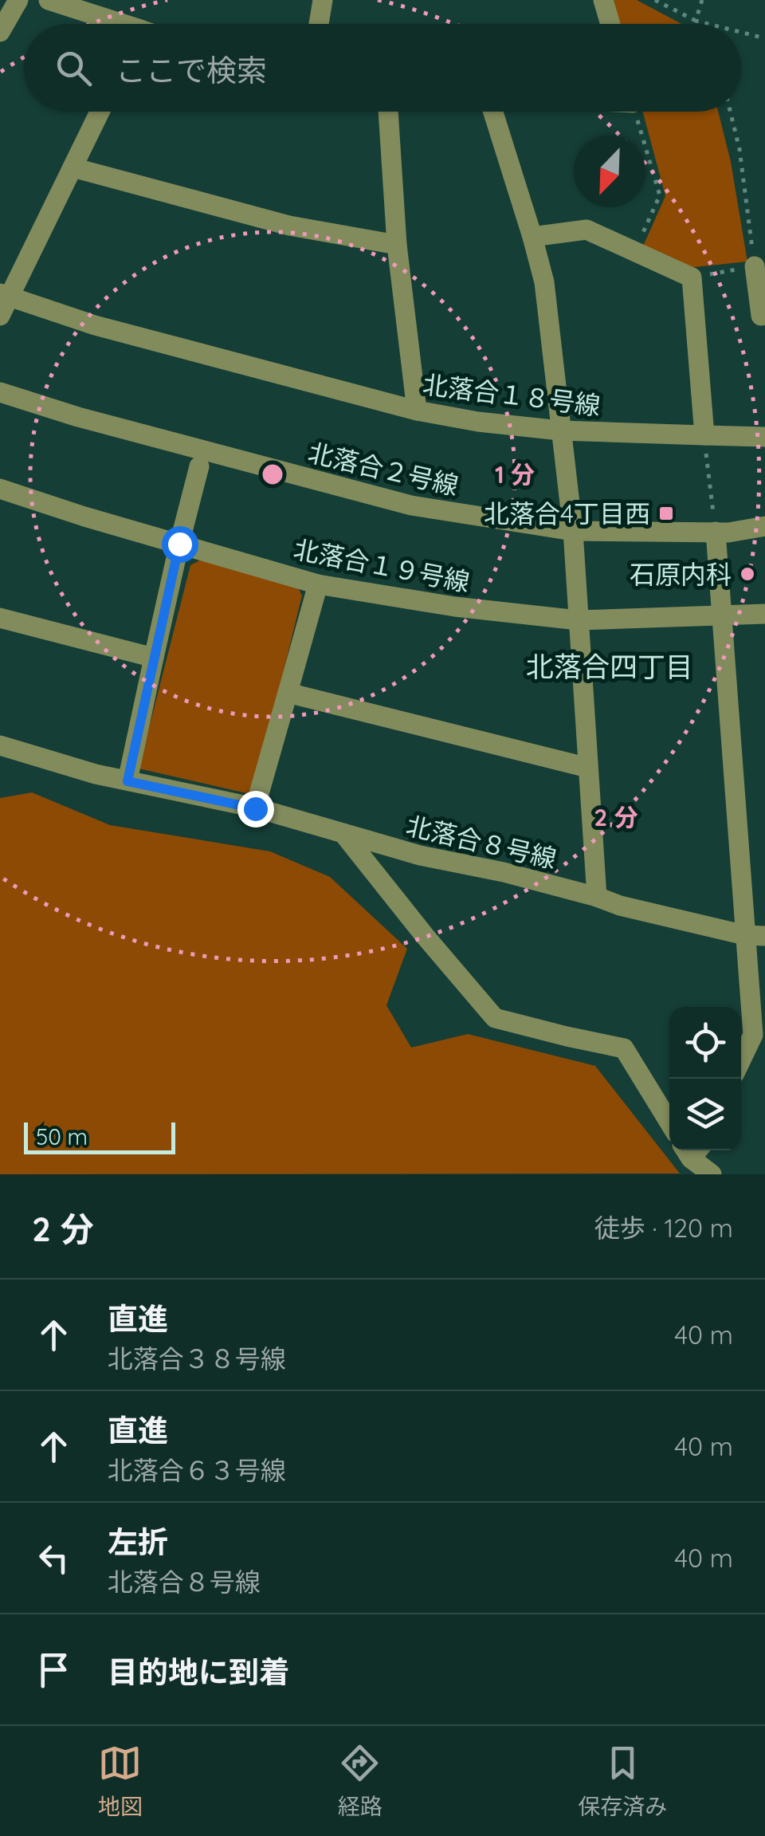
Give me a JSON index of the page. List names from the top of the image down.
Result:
{
  "streets": {
    "street": [
      "北落合１８号線",
      "北落合２号線",
      "北落合１９号線",
      "北落合８号線"
    ]
  },
  "crossings": [
    ["北落合１８号線", "北落合８号線"],
    ["北落合２号線", "北落合８号線"],
    ["北落合１９号線", "北落合８号線"]
  ],
  "districts": ["北落合四丁目"],
  "places": {
    "transit": ["北落合4丁目西"],
    "other": ["石原内科"]
  },
  "scale_bar": "50 m",
  "north": "bottom left",
  "page": {
    "search": "ここで検索",
    "scale": "50 m",
    "heading": ["2 分", "徒歩 · 120 m"],
    "list": [
      ["直進", "北落合３８号線", "40 m"],
      ["直進", "北落合６３号線", "40 m"],
      ["左折", "北落合８号線", "40 m"],
      "目的地に到着"
    ],
    "nav": ["地図", "経路", "保存済み"]
  },
  "rings": ["1 分", "2 分"]
}
